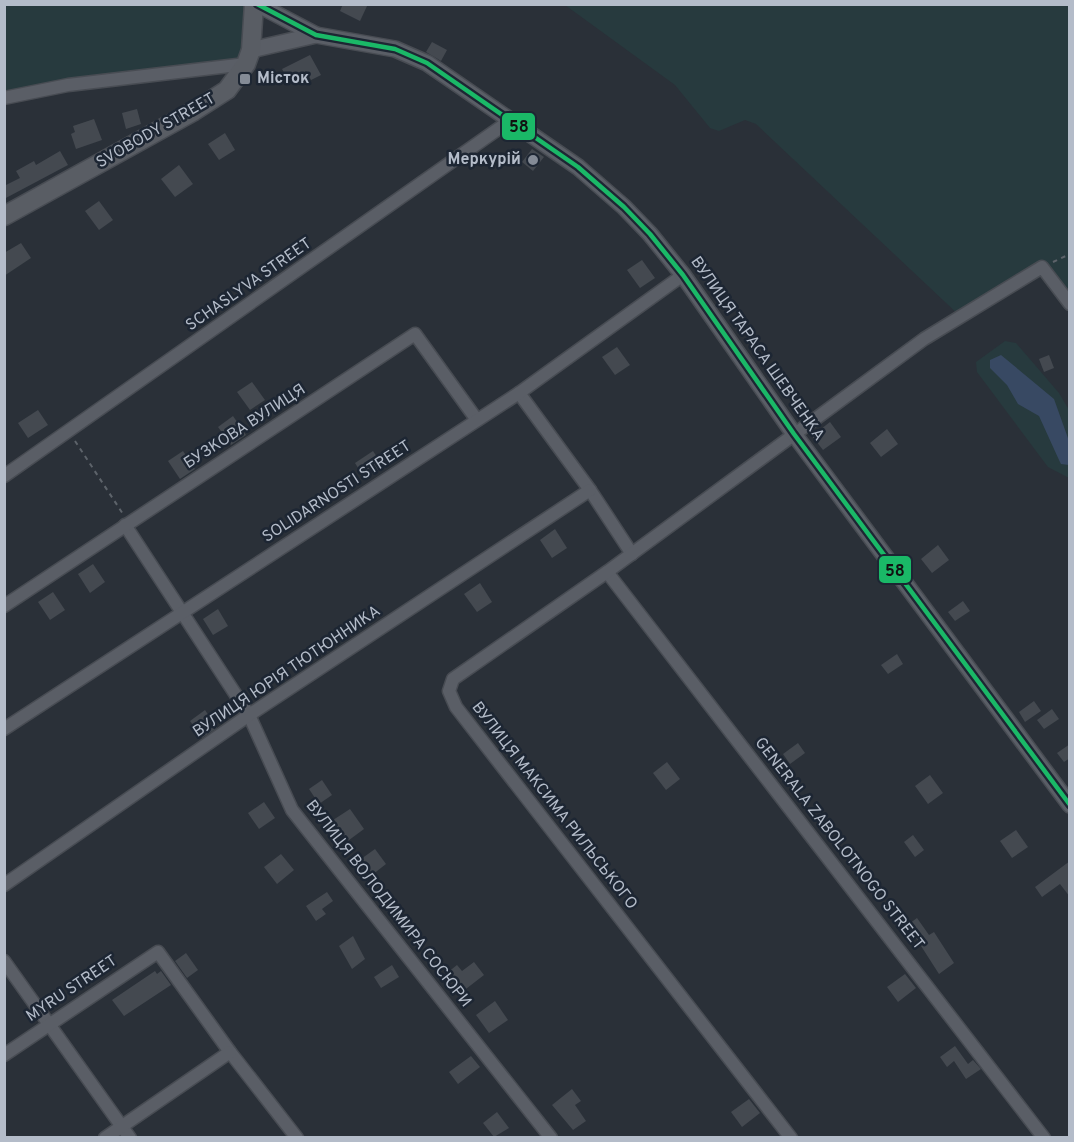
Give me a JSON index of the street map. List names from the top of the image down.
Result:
{
  "streets": {
    "main road": ["SVOBODY STREET"],
    "street": [
      "SCHASLYVA STREET",
      "ВУЛИЦЯ ТАРАСА ШЕВЧЕНКА",
      "БУЗКОВА ВУЛИЦЯ",
      "SOLIDARNOSTI STREET",
      "ВУЛИЦЯ ЮРІЯ ТЮТЮННИКА",
      "ВУЛИЦЯ МАКСИМА РИЛЬСЬКОГО",
      "GENERALA ZABOLOTNOGO STREET",
      "ВУЛИЦЯ ВОЛОДИМИРА СОСЮРИ",
      "MYRU STREET"
    ]
  },
  "crossings": [
    ["SVOBODY STREET", "ВУЛИЦЯ ТАРАСА ШЕВЧЕНКА"],
    ["SCHASLYVA STREET", "ВУЛИЦЯ ТАРАСА ШЕВЧЕНКА"],
    ["ВУЛИЦЯ ТАРАСА ШЕВЧЕНКА", "SOLIDARNOSTI STREET"],
    ["ВУЛИЦЯ ТАРАСА ШЕВЧЕНКА", "ВУЛИЦЯ МАКСИМА РИЛЬСЬКОГО"],
    ["БУЗКОВА ВУЛИЦЯ", "SOLIDARNOSTI STREET"],
    ["БУЗКОВА ВУЛИЦЯ", "ВУЛИЦЯ ВОЛОДИМИРА СОСЮРИ"],
    ["SOLIDARNOSTI STREET", "ВУЛИЦЯ ВОЛОДИМИРА СОСЮРИ"],
    ["ВУЛИЦЯ ЮРІЯ ТЮТЮННИКА", "ВУЛИЦЯ ВОЛОДИМИРА СОСЮРИ"],
    ["ВУЛИЦЯ МАКСИМА РИЛЬСЬКОГО", "GENERALA ZABOLOTNOGO STREET"]
  ],
  "places": {
    "transit": ["Місток"],
    "other": ["Меркурій"]
  },
  "lines": ["transit line 58"]
}
